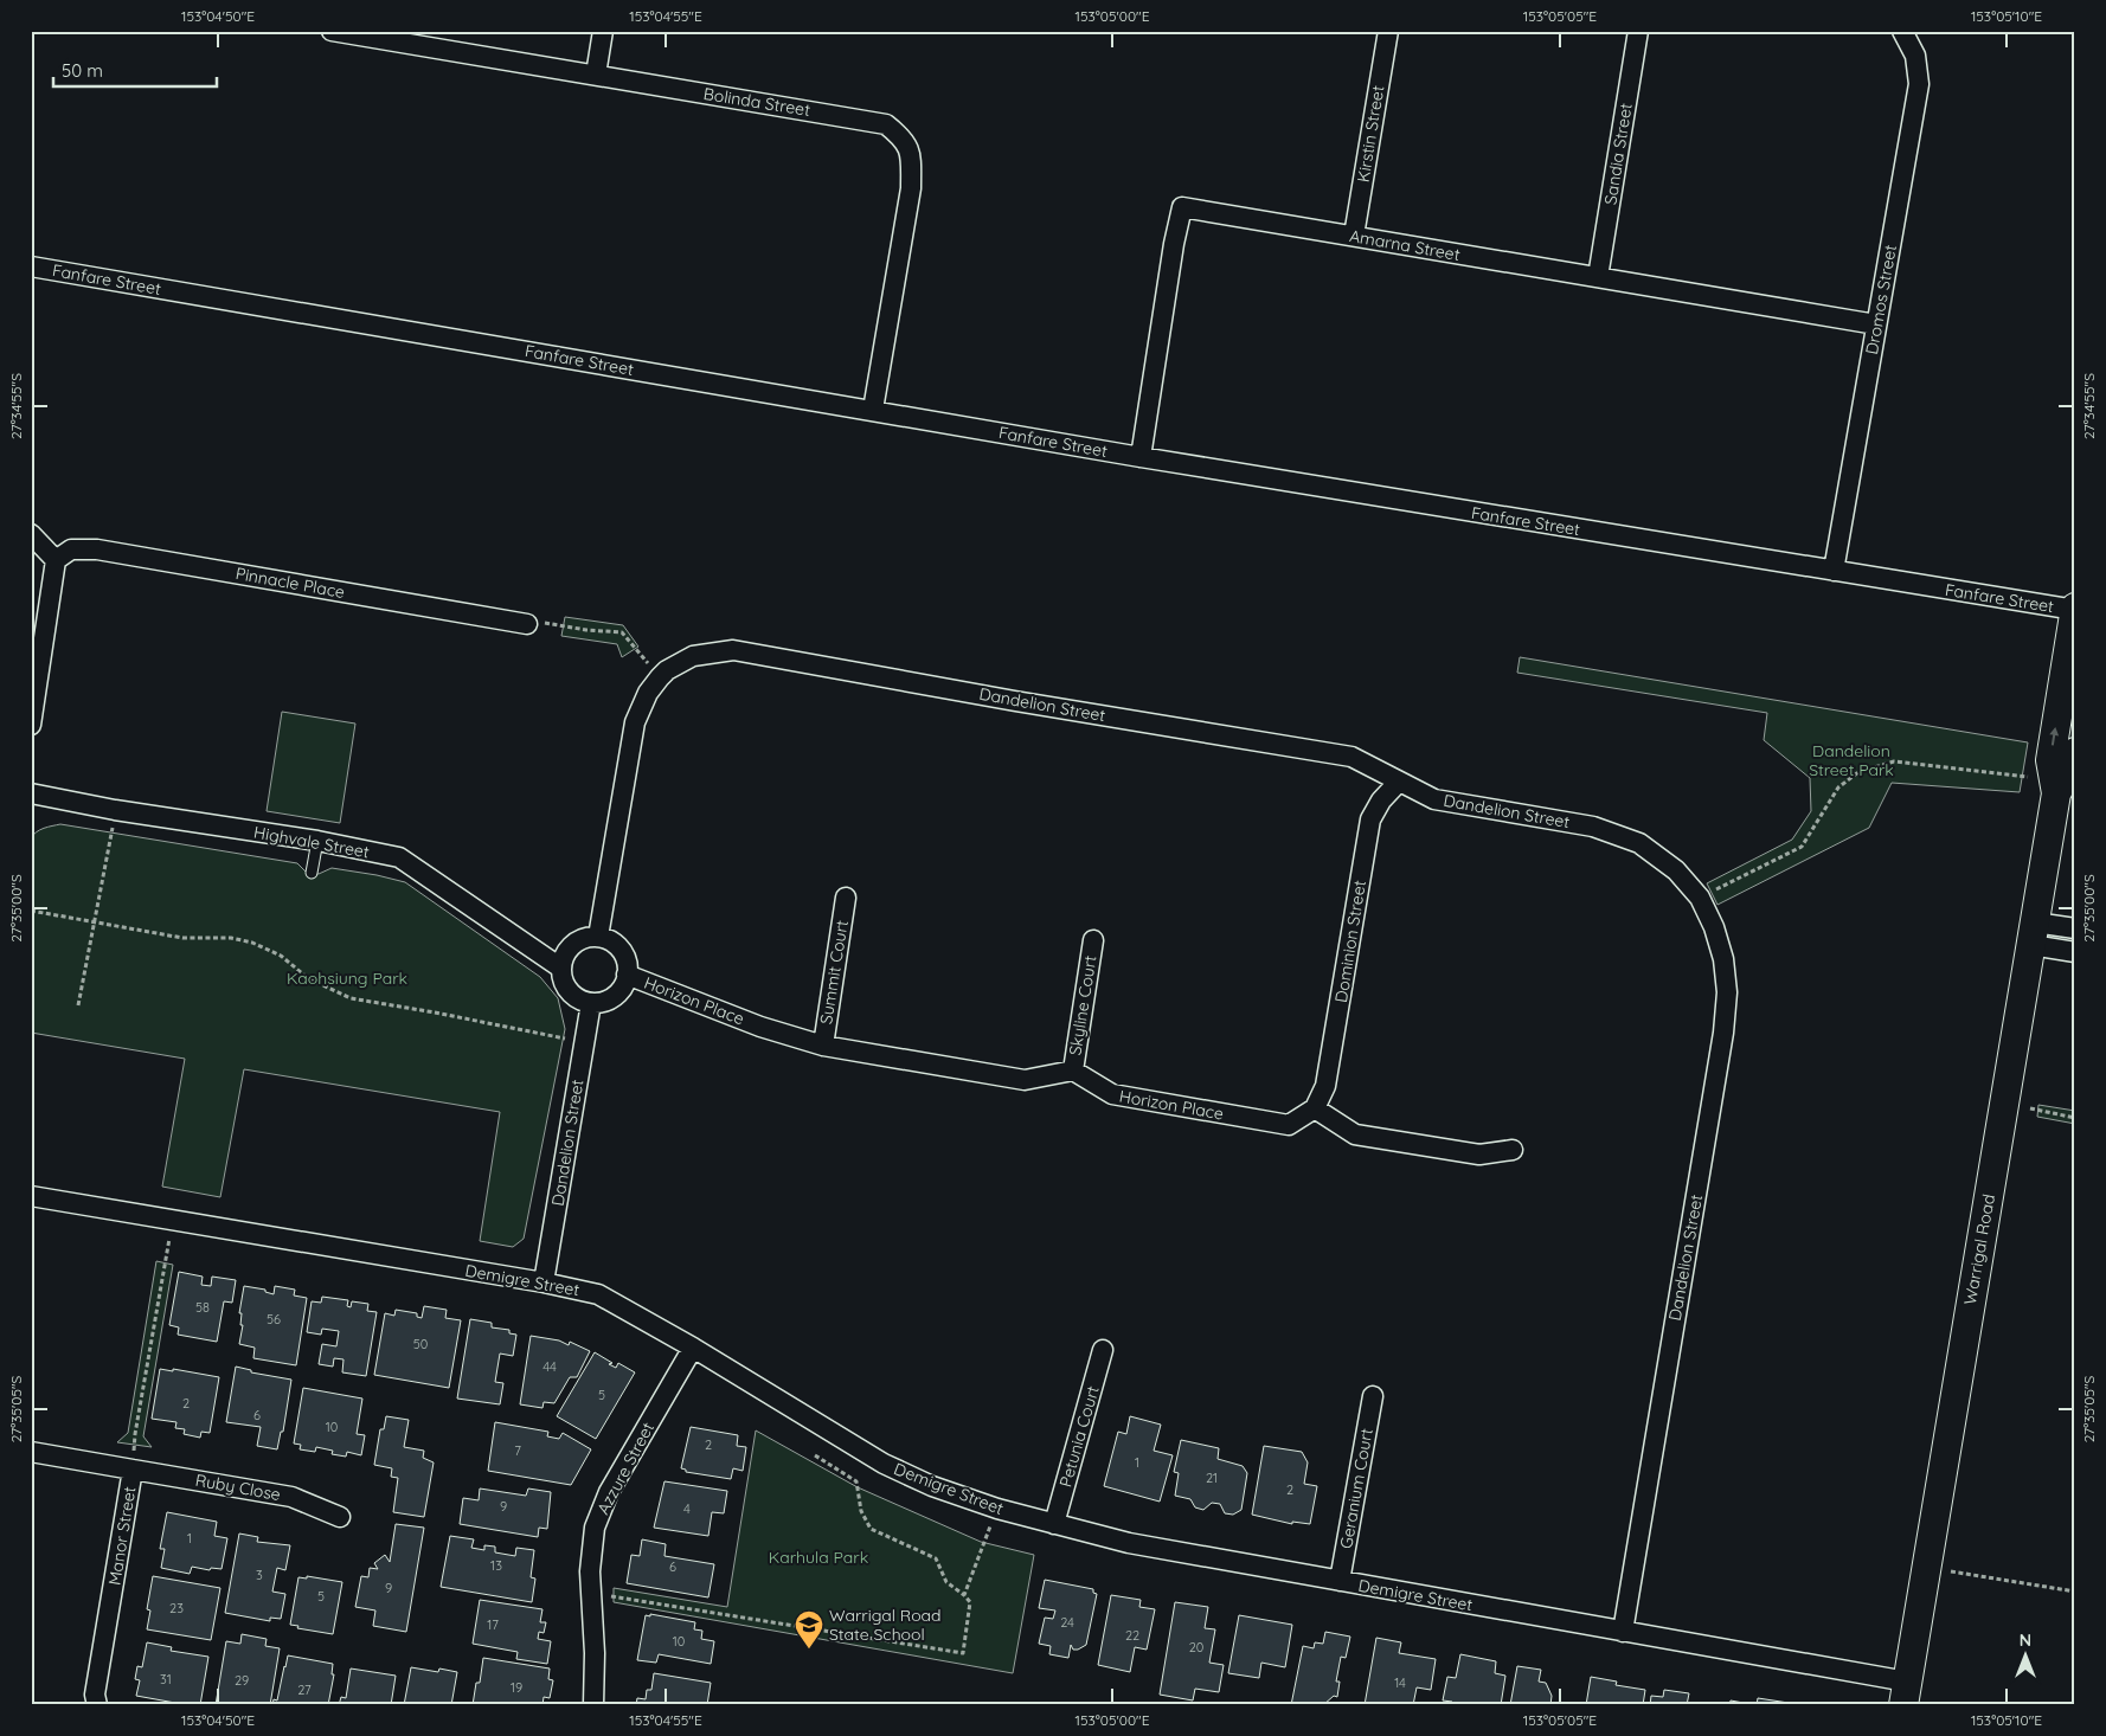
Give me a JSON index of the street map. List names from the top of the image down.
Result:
{
  "streets": {
    "main road": ["Warrigal Road"],
    "street": [
      "Bolinda Street",
      "Kirstin Street",
      "Sandia Street",
      "Amarna Street",
      "Fanfare Street",
      "Dromos Street",
      "Pinnacle Place",
      "Dandelion Street",
      "Highvale Street",
      "Dominion Street",
      "Summit Court",
      "Horizon Place",
      "Skyline Court",
      "Demigre Street",
      "Petunia Court",
      "Azzure Street",
      "Ruby Close",
      "Geranium Court",
      "Manor Street"
    ]
  },
  "crossings": [
    ["Bolinda Street", "Fanfare Street"],
    ["Kirstin Street", "Amarna Street"],
    ["Sandia Street", "Amarna Street"],
    ["Amarna Street", "Fanfare Street"],
    ["Amarna Street", "Dromos Street"],
    ["Fanfare Street", "Dromos Street"],
    ["Fanfare Street", "Warrigal Road"],
    ["Dandelion Street", "Highvale Street"],
    ["Dandelion Street", "Dominion Street"],
    ["Dandelion Street", "Horizon Place"],
    ["Dandelion Street", "Demigre Street"],
    ["Highvale Street", "Horizon Place"],
    ["Dominion Street", "Horizon Place"],
    ["Summit Court", "Horizon Place"],
    ["Horizon Place", "Skyline Court"],
    ["Warrigal Road", "Demigre Street"],
    ["Demigre Street", "Petunia Court"],
    ["Demigre Street", "Azzure Street"],
    ["Demigre Street", "Geranium Court"],
    ["Ruby Close", "Manor Street"]
  ],
  "parks": ["Dandelion Street Park", "Kaohsiung Park", "Karhula Park"],
  "places": {
    "school or university": ["Warrigal Road State School"]
  },
  "house_numbers": [
    "58",
    "56",
    "50",
    "44",
    "5",
    "2",
    "6",
    "10",
    "2",
    "7",
    "1",
    "21",
    "2",
    "9",
    "4",
    "1",
    "13",
    "6",
    "3",
    "9",
    "5",
    "23",
    "24",
    "17",
    "22",
    "10",
    "20",
    "31",
    "29",
    "14",
    "19",
    "27"
  ],
  "scale_bar": "50 m",
  "north": "top",
  "coordinates": [
    "153°04'50\"E",
    "153°04'55\"E",
    "153°05'00\"E",
    "153°05'05\"E",
    "153°05'10\"E",
    "27°34'55\"S",
    "27°35'00\"S",
    "27°35'05\"S"
  ]
}
